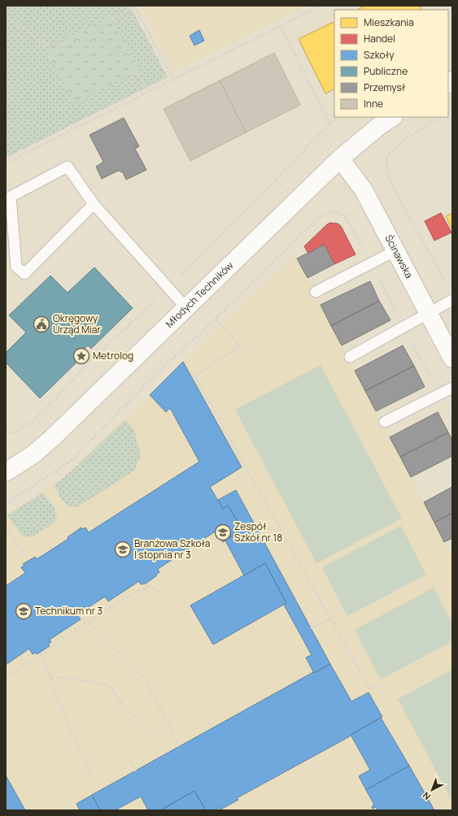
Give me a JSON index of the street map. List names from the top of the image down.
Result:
{
  "streets": {
    "street": ["Ścinawska", "Młodych Techników"]
  },
  "crossings": [
    ["Ścinawska", "Młodych Techników"]
  ],
  "places": {
    "public building": ["Okręgowy Urząd Miar"],
    "place": ["Metrolog"],
    "school or university": ["Zespół Szkół nr 18", "Branżowa Szkoła I stopnia nr 3", "Technikum nr 3"]
  },
  "legend": [
    "Mieszkania",
    "Handel",
    "Szkoły",
    "Publiczne",
    "Przemysł",
    "Inne"
  ],
  "north": "bottom left"
}
